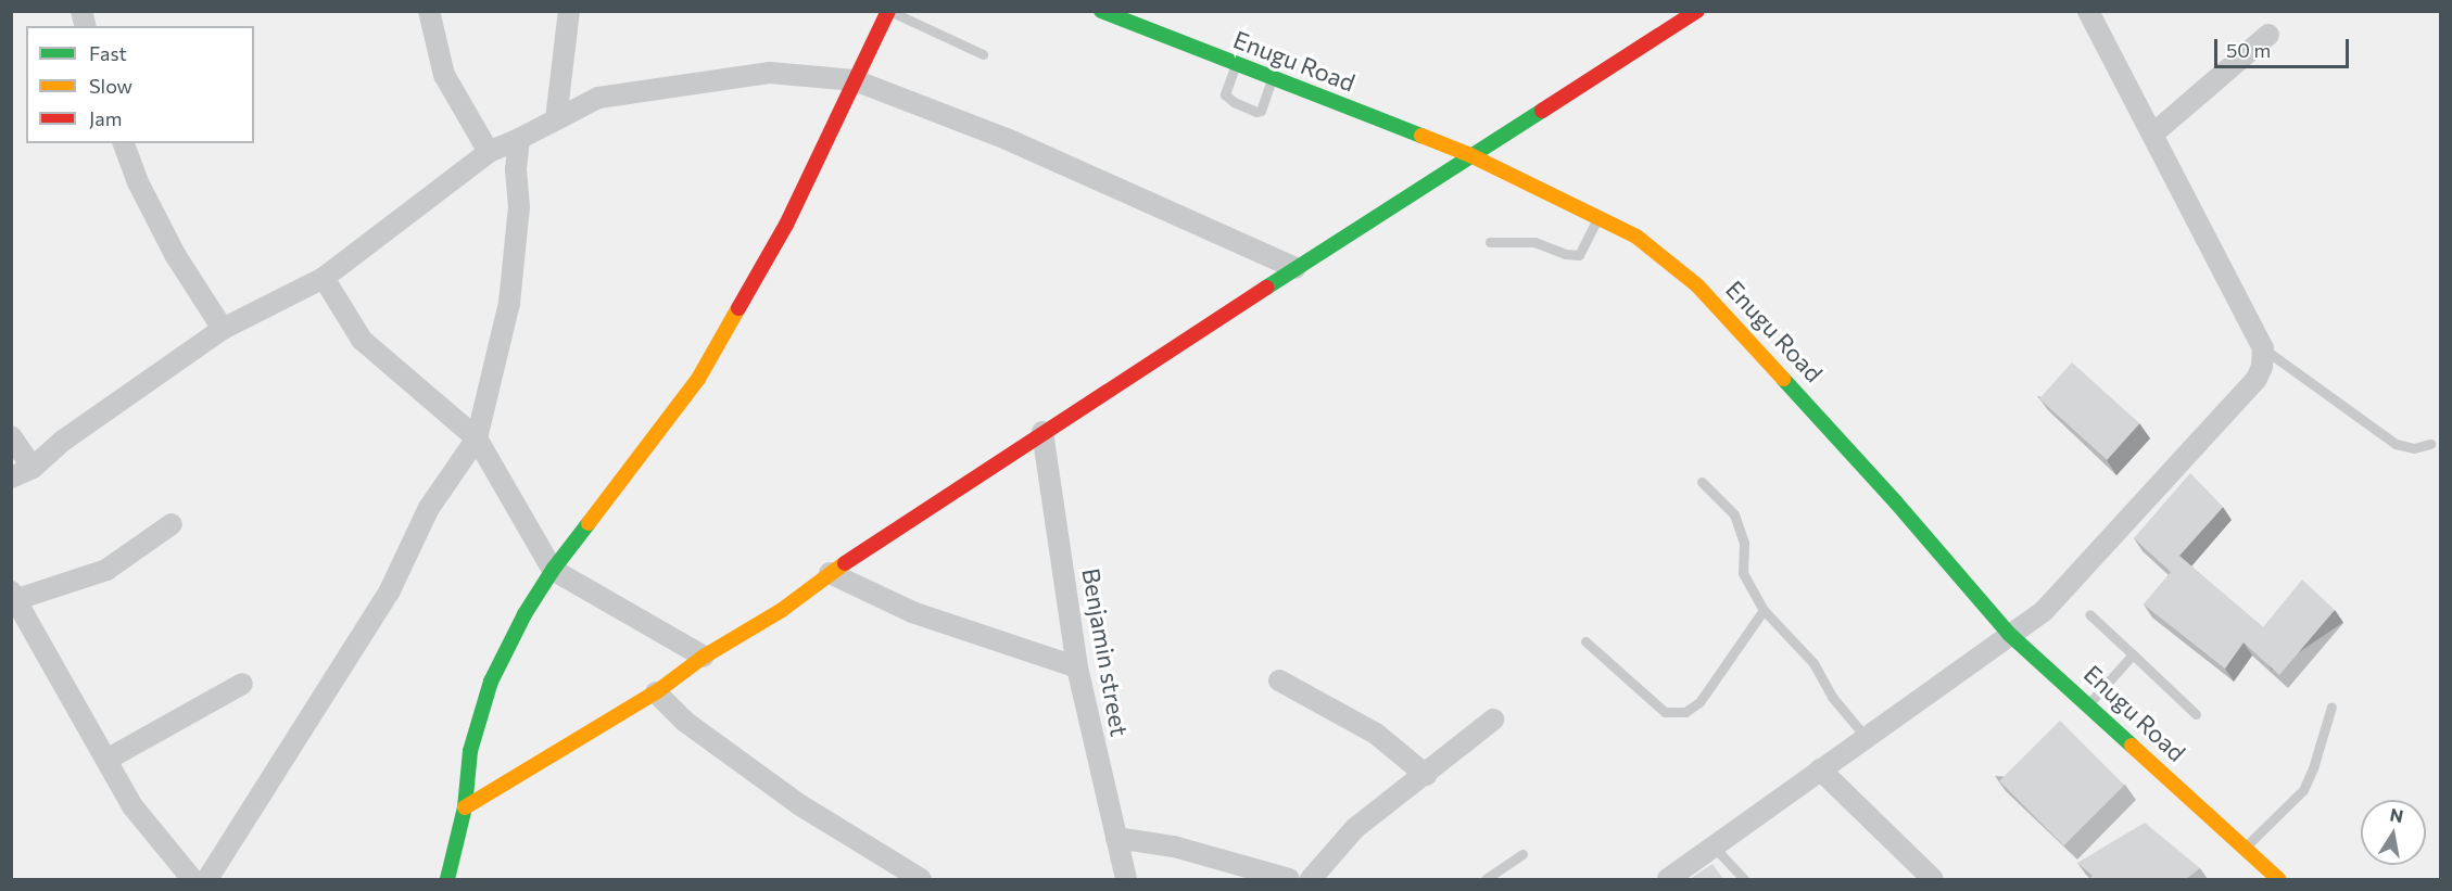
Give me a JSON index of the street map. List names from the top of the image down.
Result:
{
  "streets": {
    "street": ["Enugu Road", "Benjamin street"]
  },
  "legend": ["Fast", "Slow", "Jam"],
  "scale_bar": "50 m",
  "north": "top"
}
